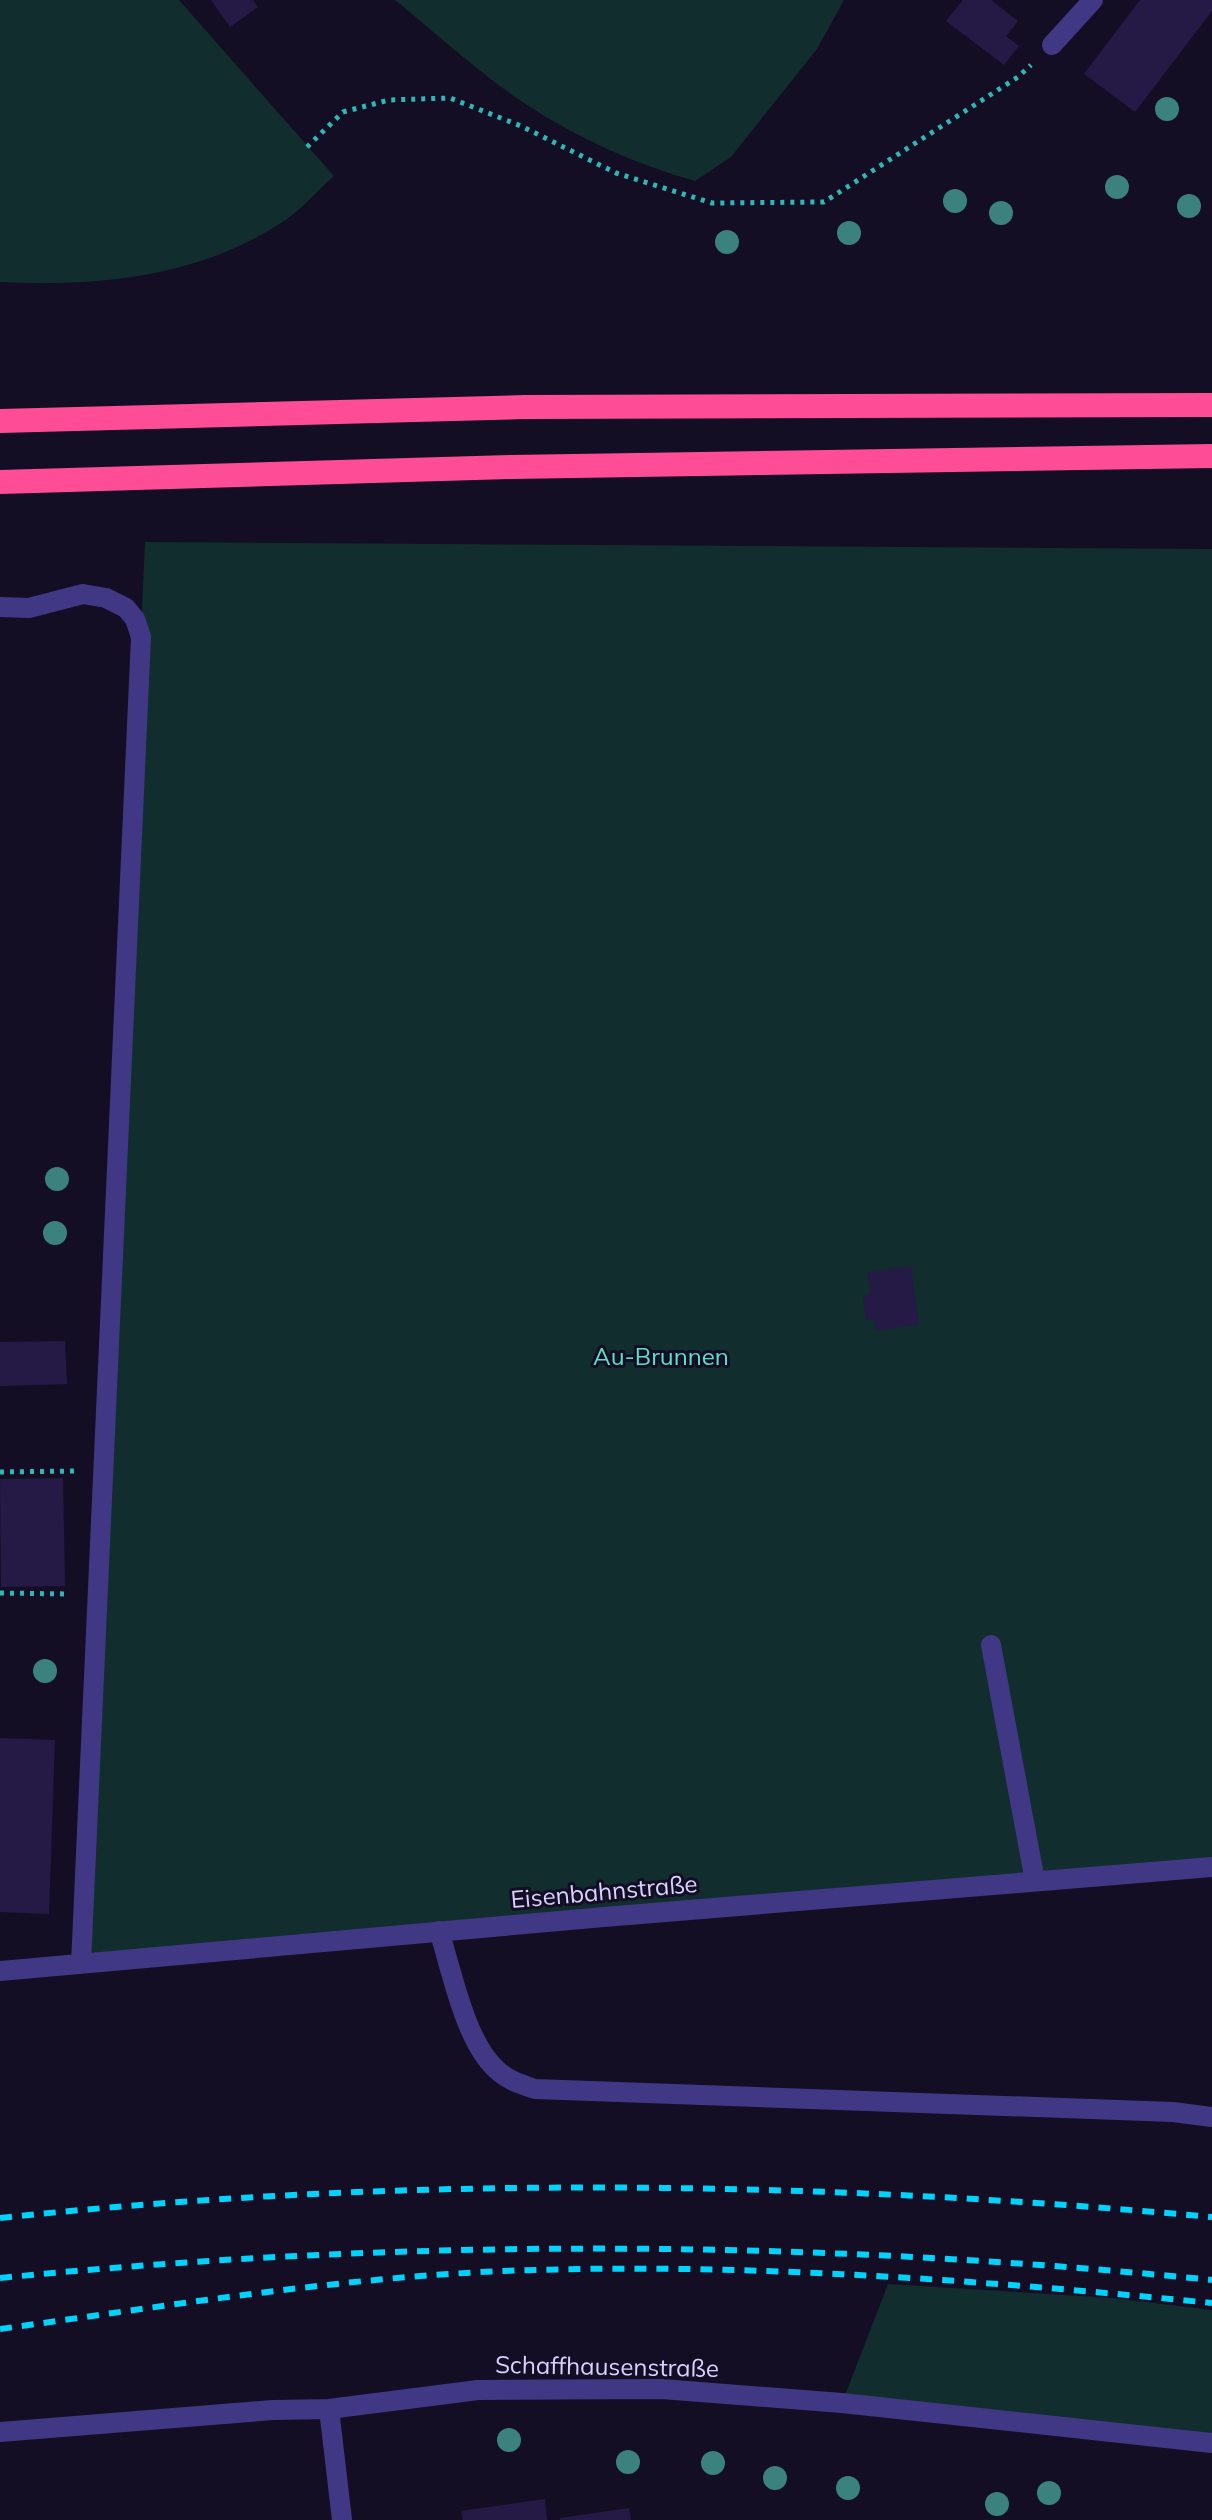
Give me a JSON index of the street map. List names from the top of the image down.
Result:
{
  "streets": {
    "street": ["Eisenbahnstraße", "Schaffhausenstraße"]
  },
  "parks": ["Au-Brunnen"]
}
